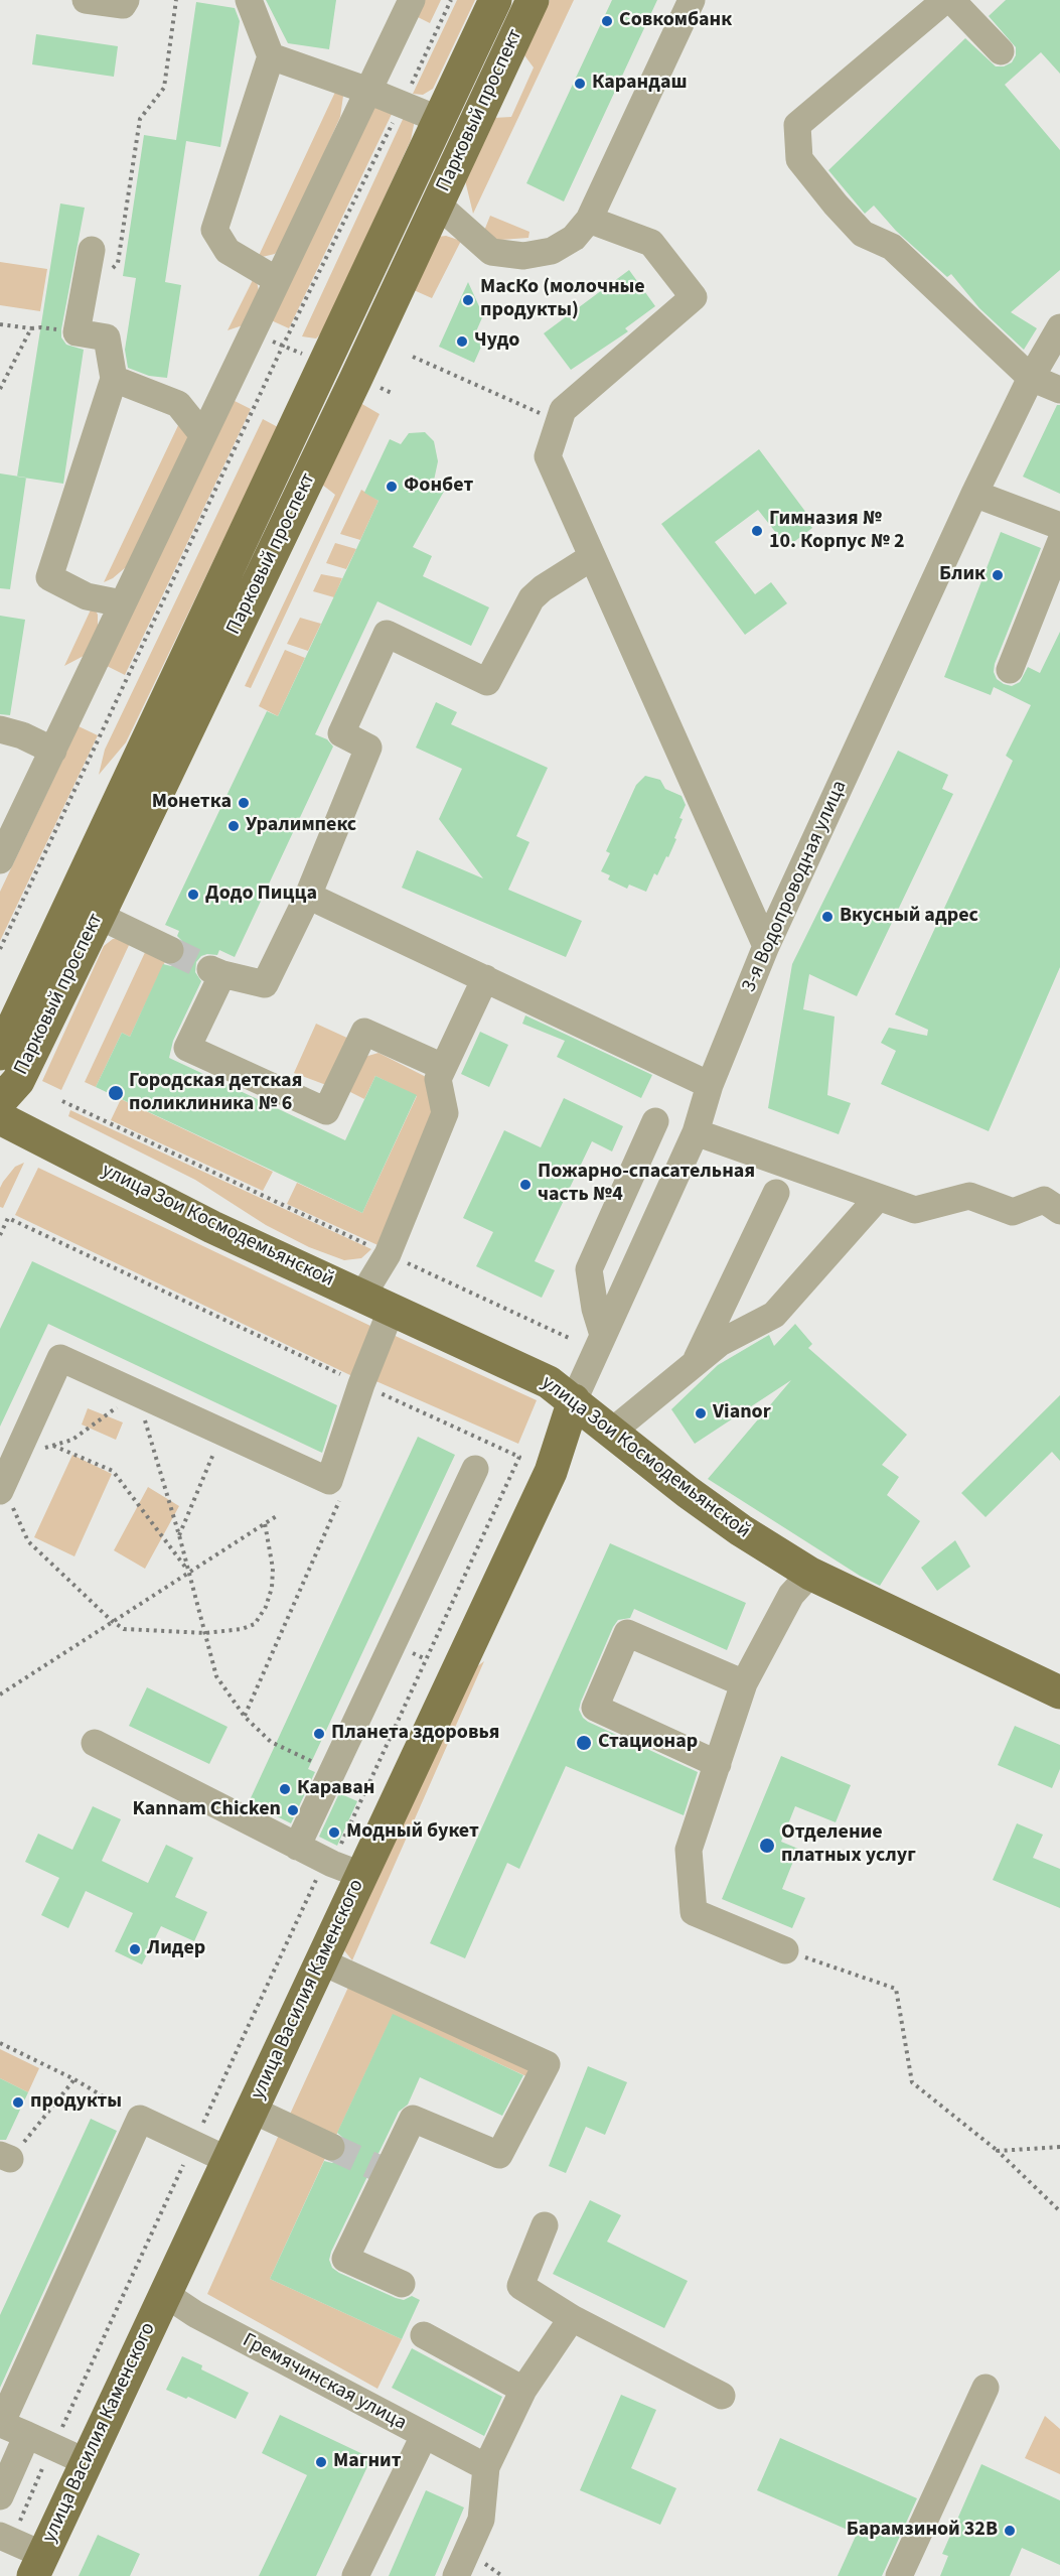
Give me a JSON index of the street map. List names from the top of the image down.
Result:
{
  "streets": {
    "main road": ["Парковый проспект", "улица Зои Космодемьянской", "улица Василия Каменского"],
    "street": ["3-я Водопроводная улица", "Гремячинская улица"]
  },
  "crossings": [
    ["3-я Водопроводная улица", "улица Зои Космодемьянской"],
    ["3-я Водопроводная улица", "улица Василия Каменского"],
    ["улица Зои Космодемьянской", "улица Василия Каменского"],
    ["улица Василия Каменского", "Гремячинская улица"]
  ],
  "places": [
    "Совкомбанк",
    "Карандаш",
    "МасКо (молочные продукты)",
    "Чудо",
    "Фонбет",
    "Гимназия № 10. Корпус № 2",
    "Блик",
    "Монетка",
    "Уралимпекс",
    "Додо Пицца",
    "Вкусный адрес",
    "Городская детская поликлиника № 6",
    "Пожарно-спасательная часть №4",
    "Vianor",
    "Планета здоровья",
    "Стационар",
    "Караван",
    "Kannam Chicken",
    "Модный букет",
    "Отделение платных услуг",
    "Лидер",
    "продукты",
    "Магнит",
    "Барамзиной 32В"
  ]
}
